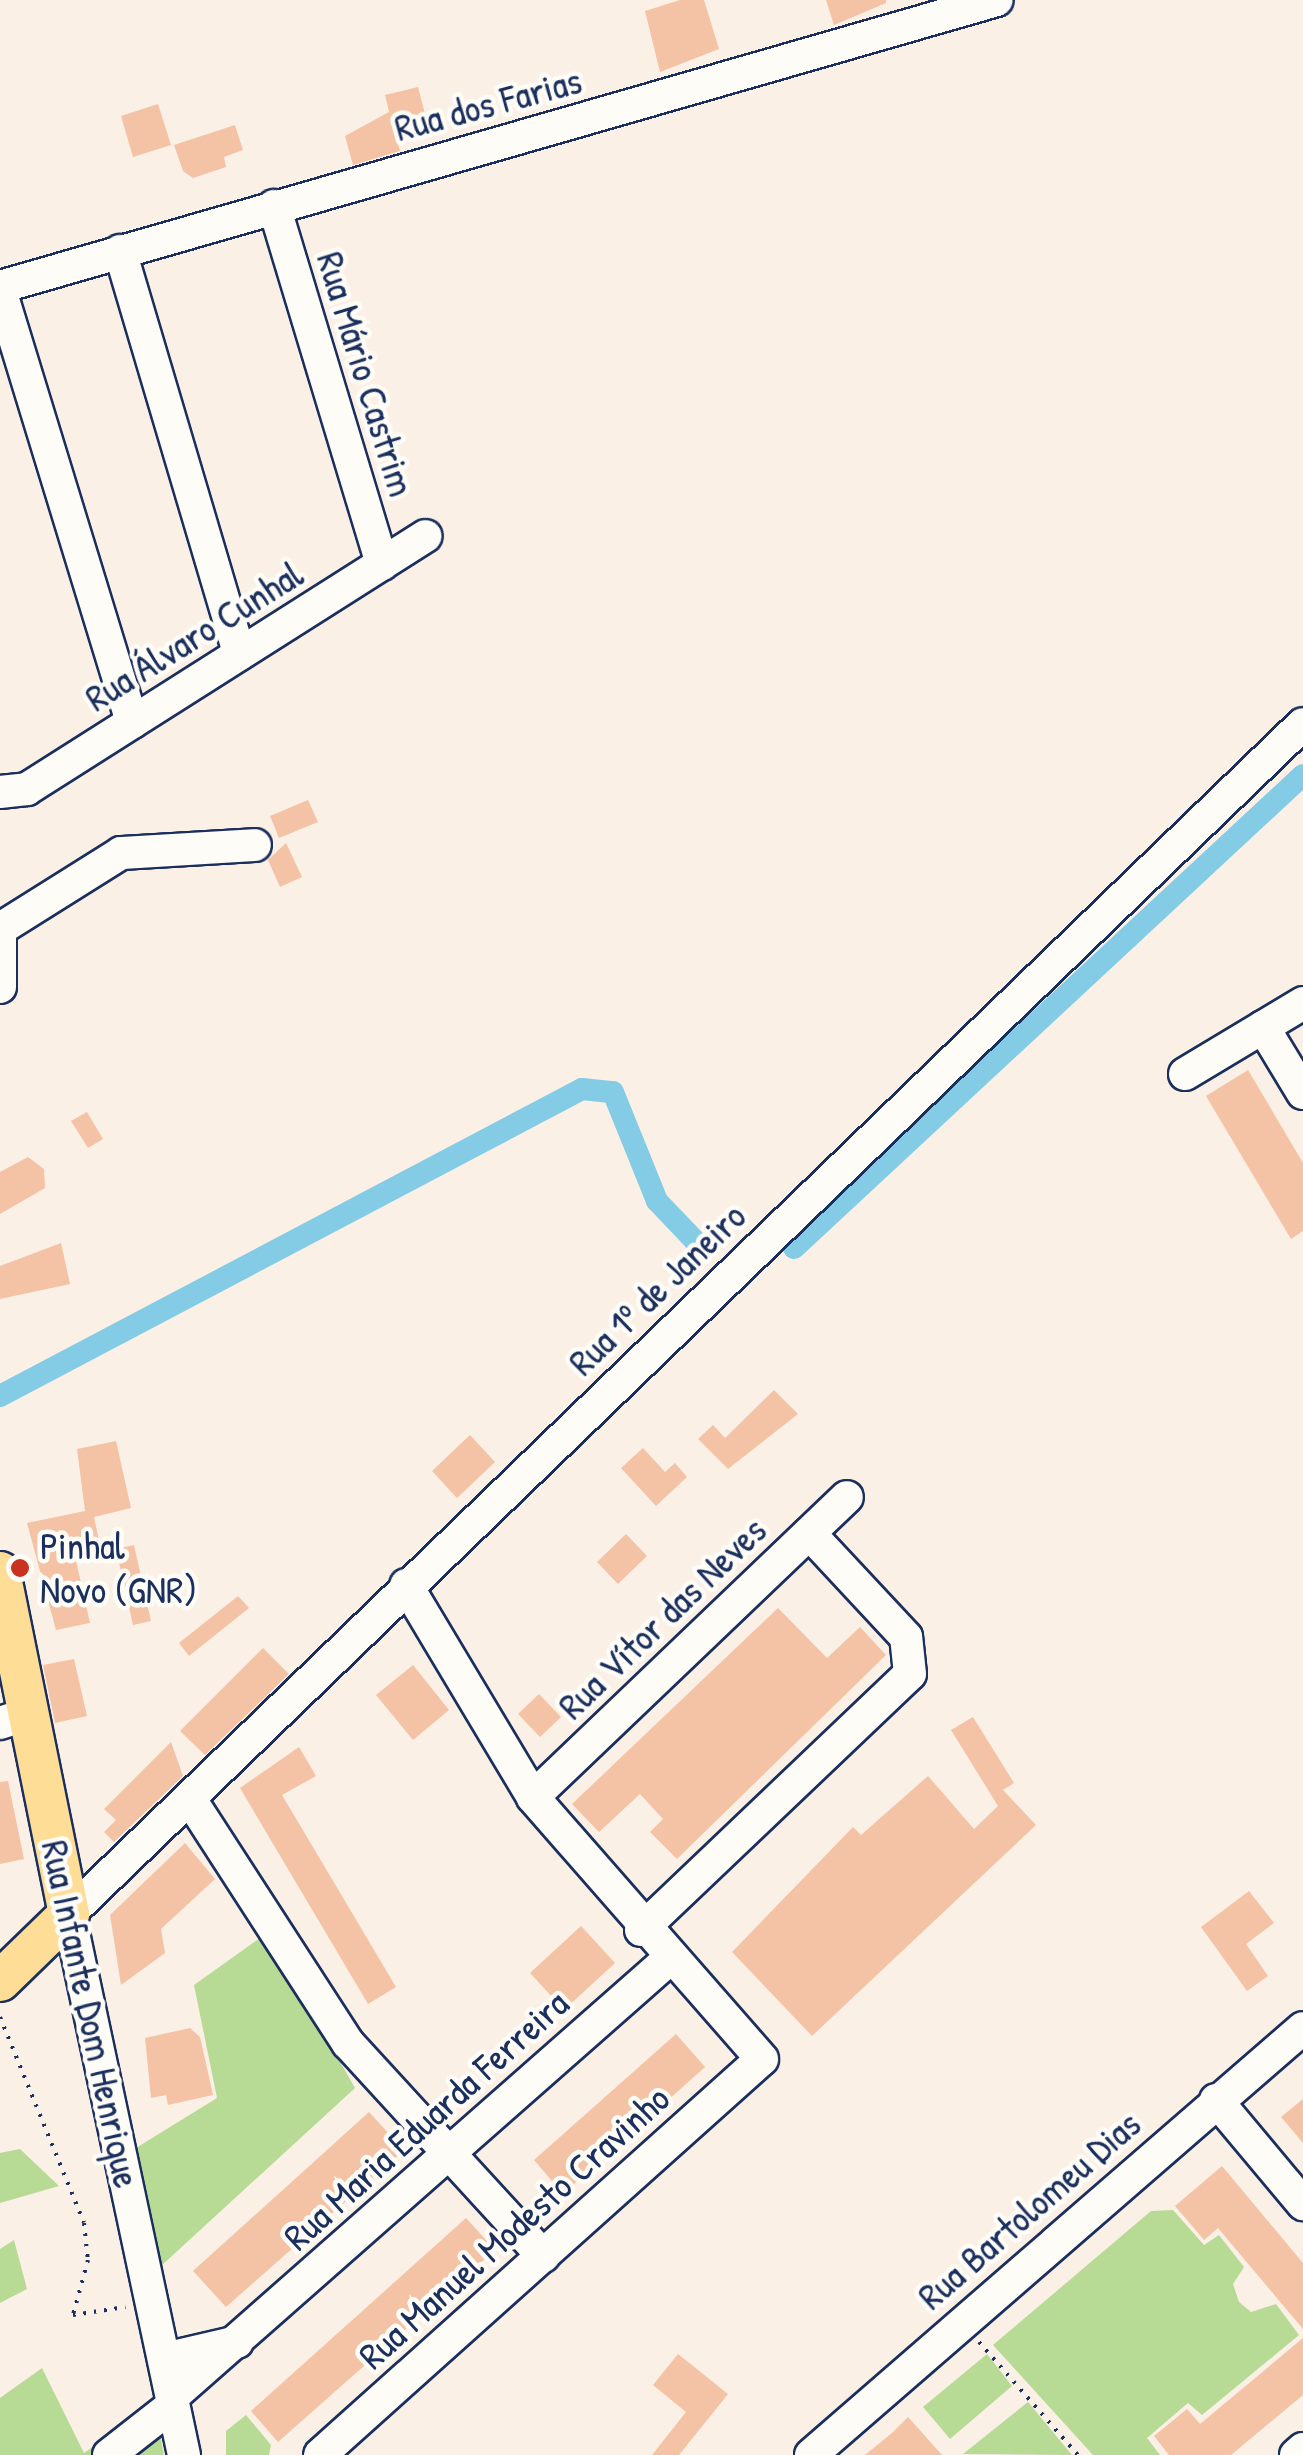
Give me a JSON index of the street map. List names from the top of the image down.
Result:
{
  "streets": {
    "main road": ["Rua Infante Dom Henrique"],
    "street": [
      "Rua dos Farias",
      "Rua Mário Castrim",
      "Rua Álvaro Cunhal",
      "Rua 1º de Janeiro",
      "Rua Vítor das Neves",
      "Rua Maria Eduarda Ferreira",
      "Rua Bartolomeu Dias",
      "Rua Manuel Modesto Cravinho"
    ]
  },
  "crossings": [
    ["Rua dos Farias", "Rua Mário Castrim"],
    ["Rua Mário Castrim", "Rua Álvaro Cunhal"],
    ["Rua 1º de Janeiro", "Rua Infante Dom Henrique"],
    ["Rua Infante Dom Henrique", "Rua Maria Eduarda Ferreira"],
    ["Rua Maria Eduarda Ferreira", "Rua Manuel Modesto Cravinho"]
  ],
  "places": ["Pinhal Novo (GNR)"]
}
